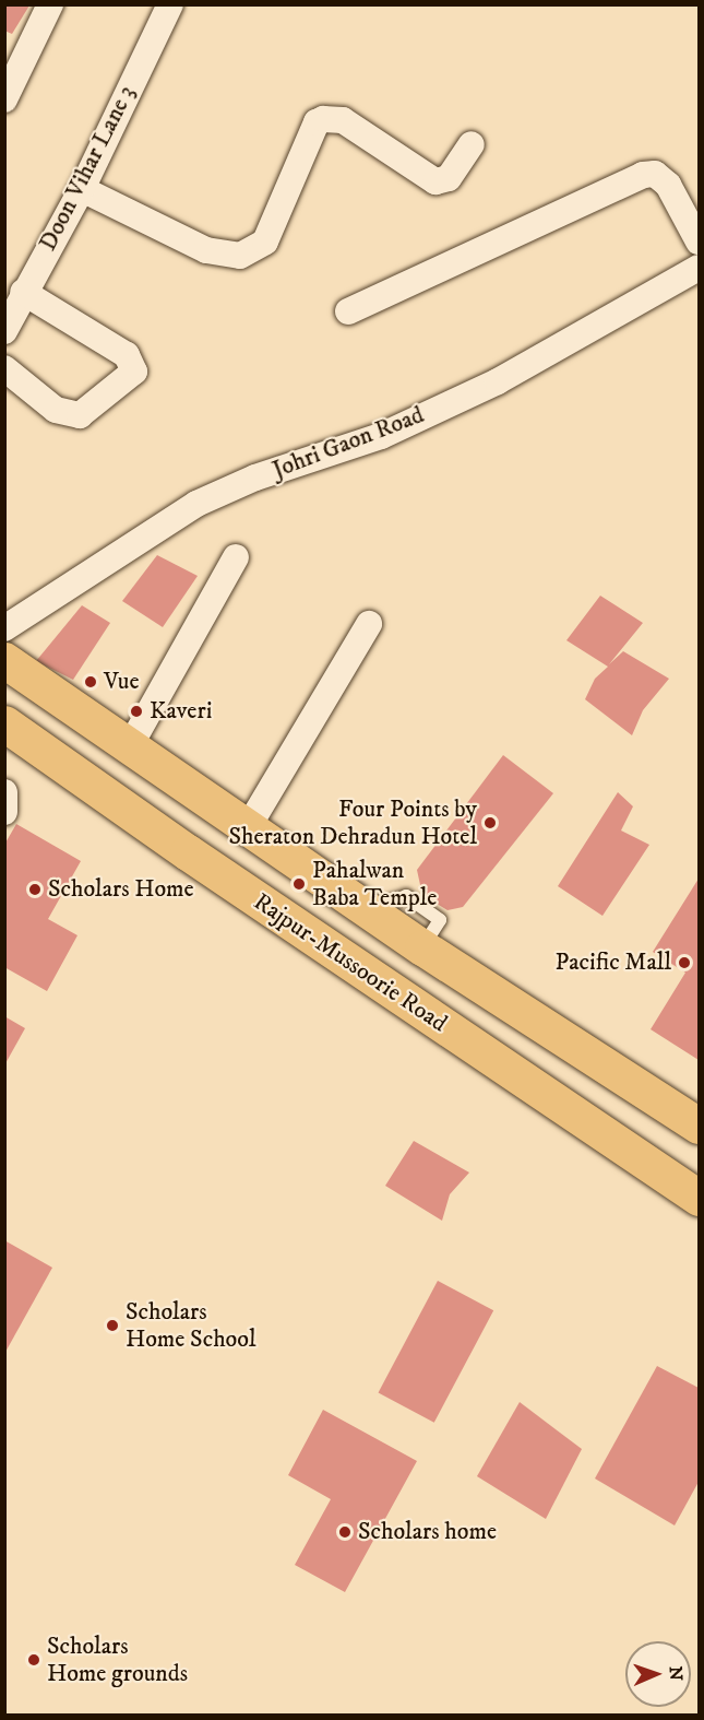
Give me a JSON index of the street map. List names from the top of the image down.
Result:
{
  "streets": {
    "main road": ["Rajpur-Mussoorie Road"],
    "street": ["Doon Vihar Lane 3", "Johri Gaon Road"]
  },
  "places": [
    "Vue",
    "Kaveri",
    "Four Points by Sheraton Dehradun Hotel",
    "Pahalwan Baba Temple",
    "Scholars Home",
    "Pacific Mall",
    "Scholars Home School",
    "Scholars home",
    "Scholars Home grounds"
  ],
  "north": "right"
}
